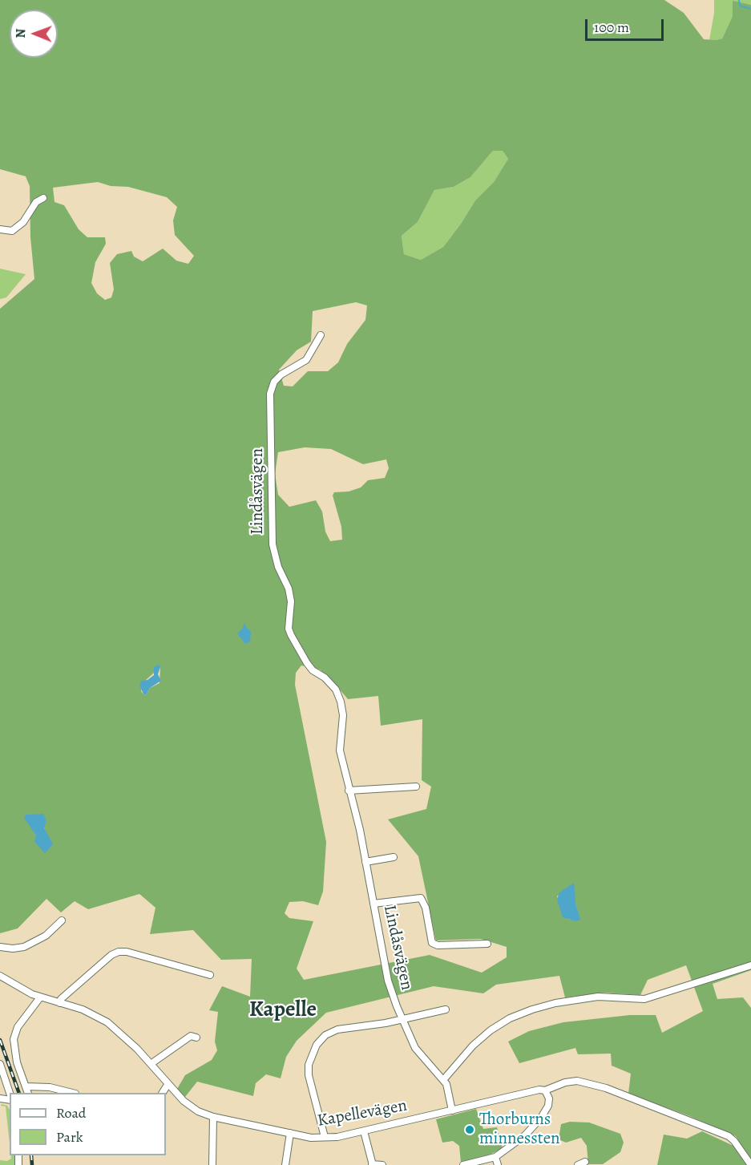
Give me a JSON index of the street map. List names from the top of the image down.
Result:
{
  "streets": {
    "street": ["Lindåsvägen", "Kapellevägen"]
  },
  "crossings": [
    ["Lindåsvägen", "Kapellevägen"]
  ],
  "districts": ["Kapelle"],
  "places": ["Thorburns minnessten"],
  "legend": ["Road", "Park"],
  "scale_bar": "100 m",
  "north": "left"
}
